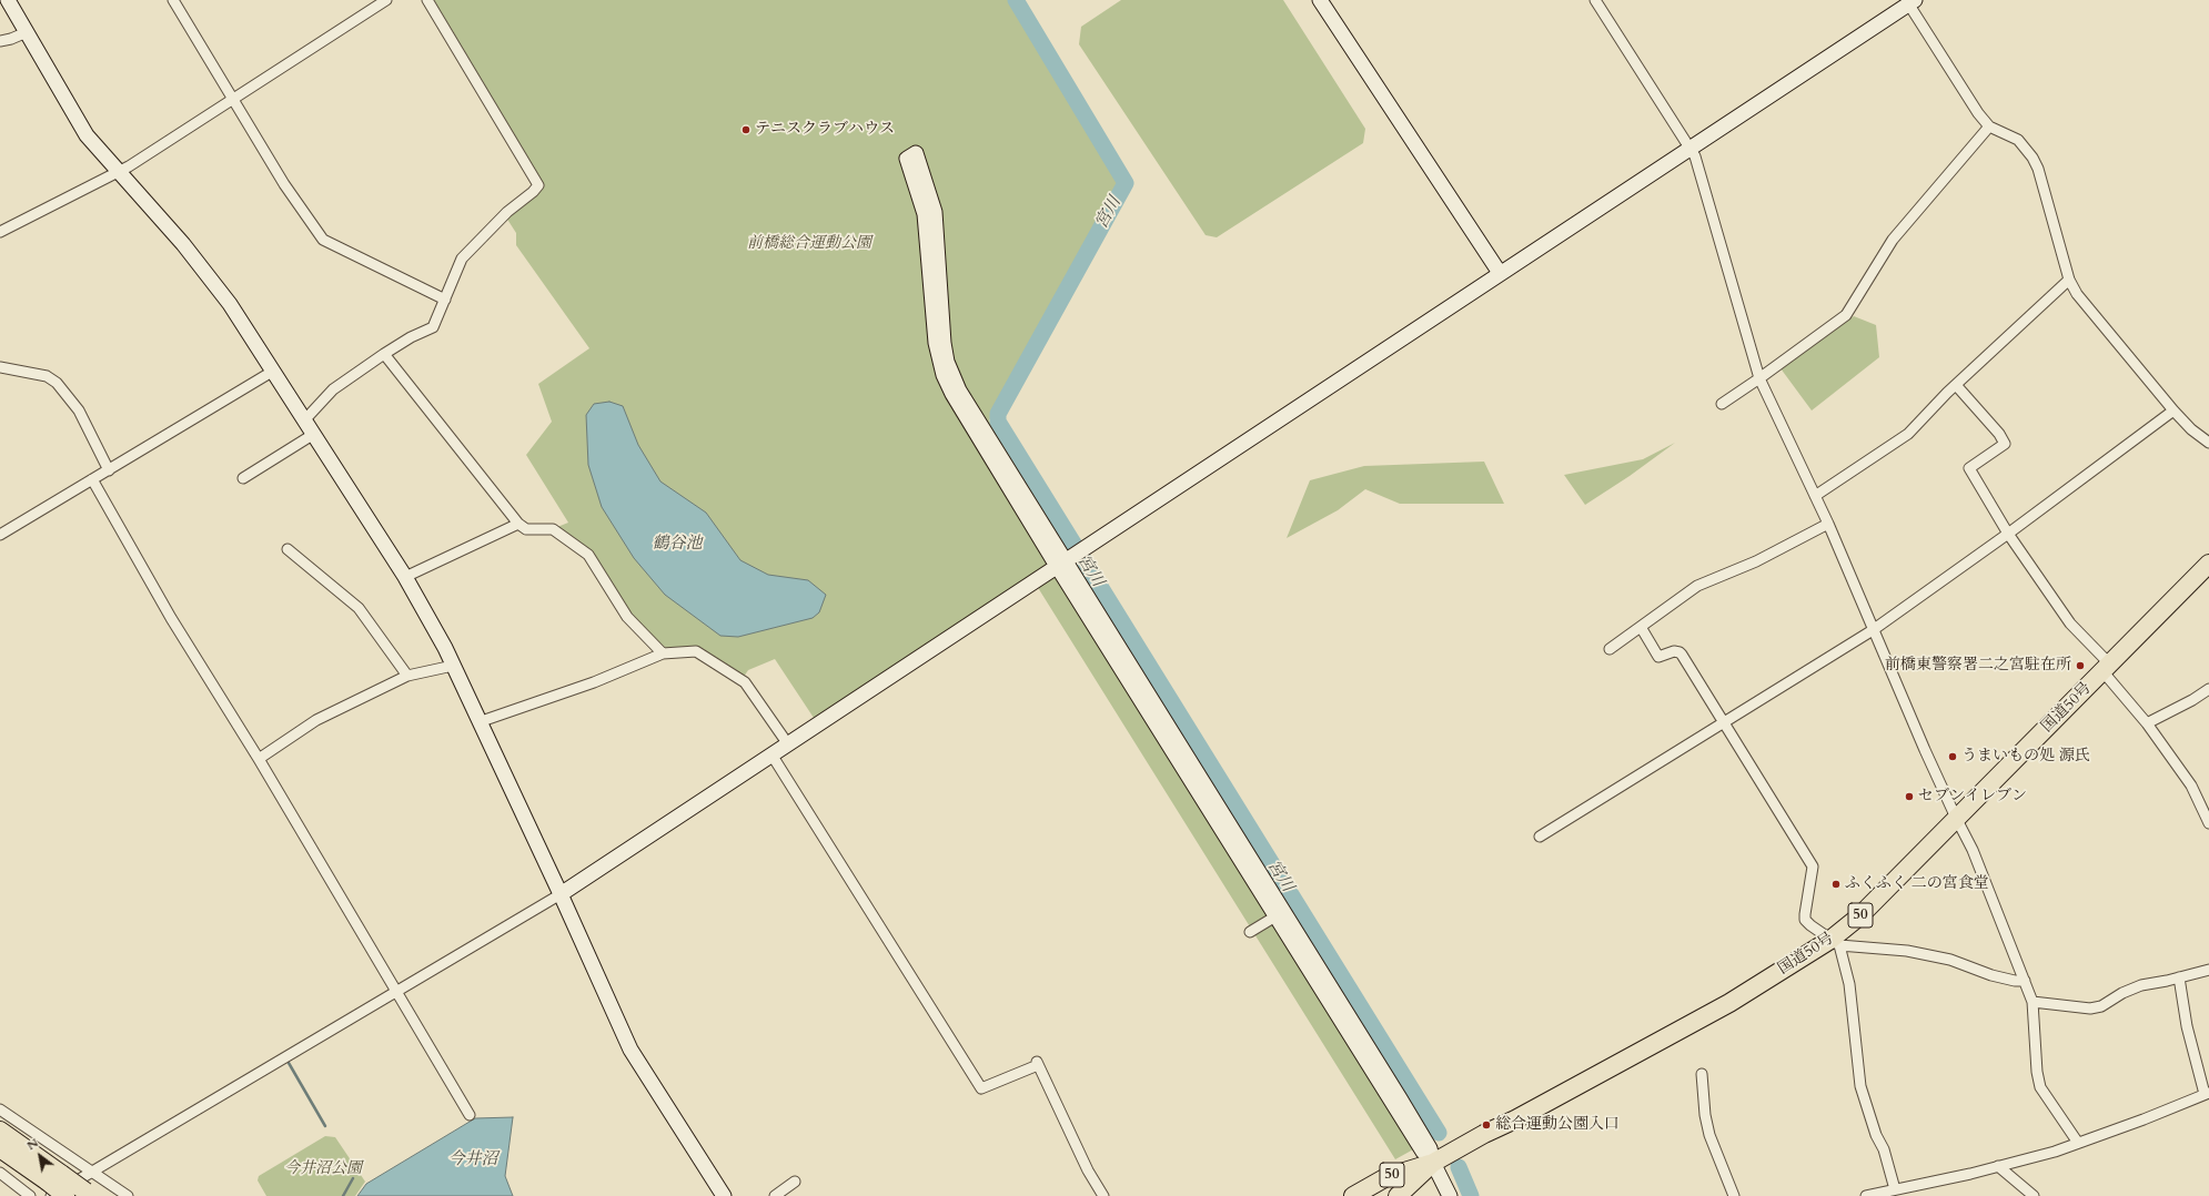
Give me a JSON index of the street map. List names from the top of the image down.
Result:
{
  "streets": {
    "highway": ["国道50号", "50"]
  },
  "water": ["宮川", "鶴谷池", "今井沼"],
  "parks": ["前橋総合運動公園", "今井沼公園"],
  "places": [
    "テニスクラブハウス",
    "前橋東警察署二之宮駐在所",
    "うまいもの処 源氏",
    "セブンイレブン",
    "ふくふく 二の宮食堂",
    "総合運動公園入口"
  ],
  "north": "top left"
}
